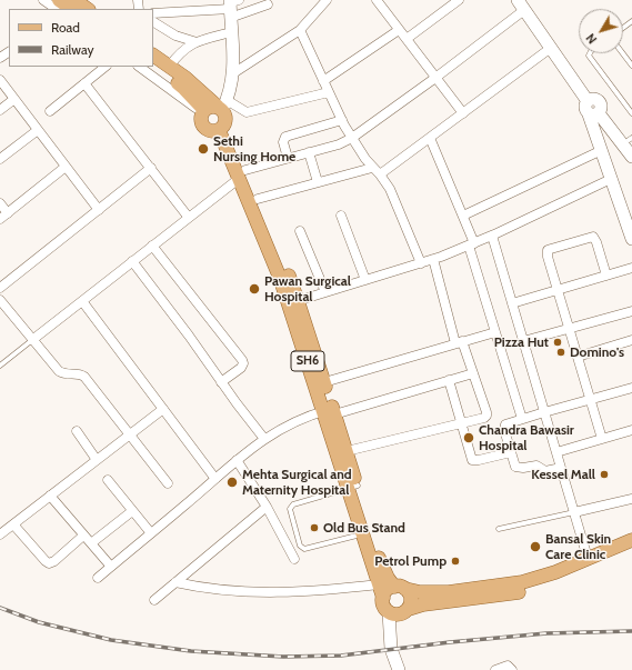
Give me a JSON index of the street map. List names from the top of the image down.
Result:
{
  "streets": {
    "main road": ["SH6"]
  },
  "places": [
    "Sethi Nursing Home",
    "Pawan Surgical Hospital",
    "Pizza Hut",
    "Domino's",
    "Chandra Bawasir Hospital",
    "Kessel Mall",
    "Mehta Surgical and Maternity Hospital",
    "Old Bus Stand",
    "Bansal Skin Care Clinic",
    "Petrol Pump"
  ],
  "legend": ["Road", "Railway"],
  "north": "bottom left"
}
